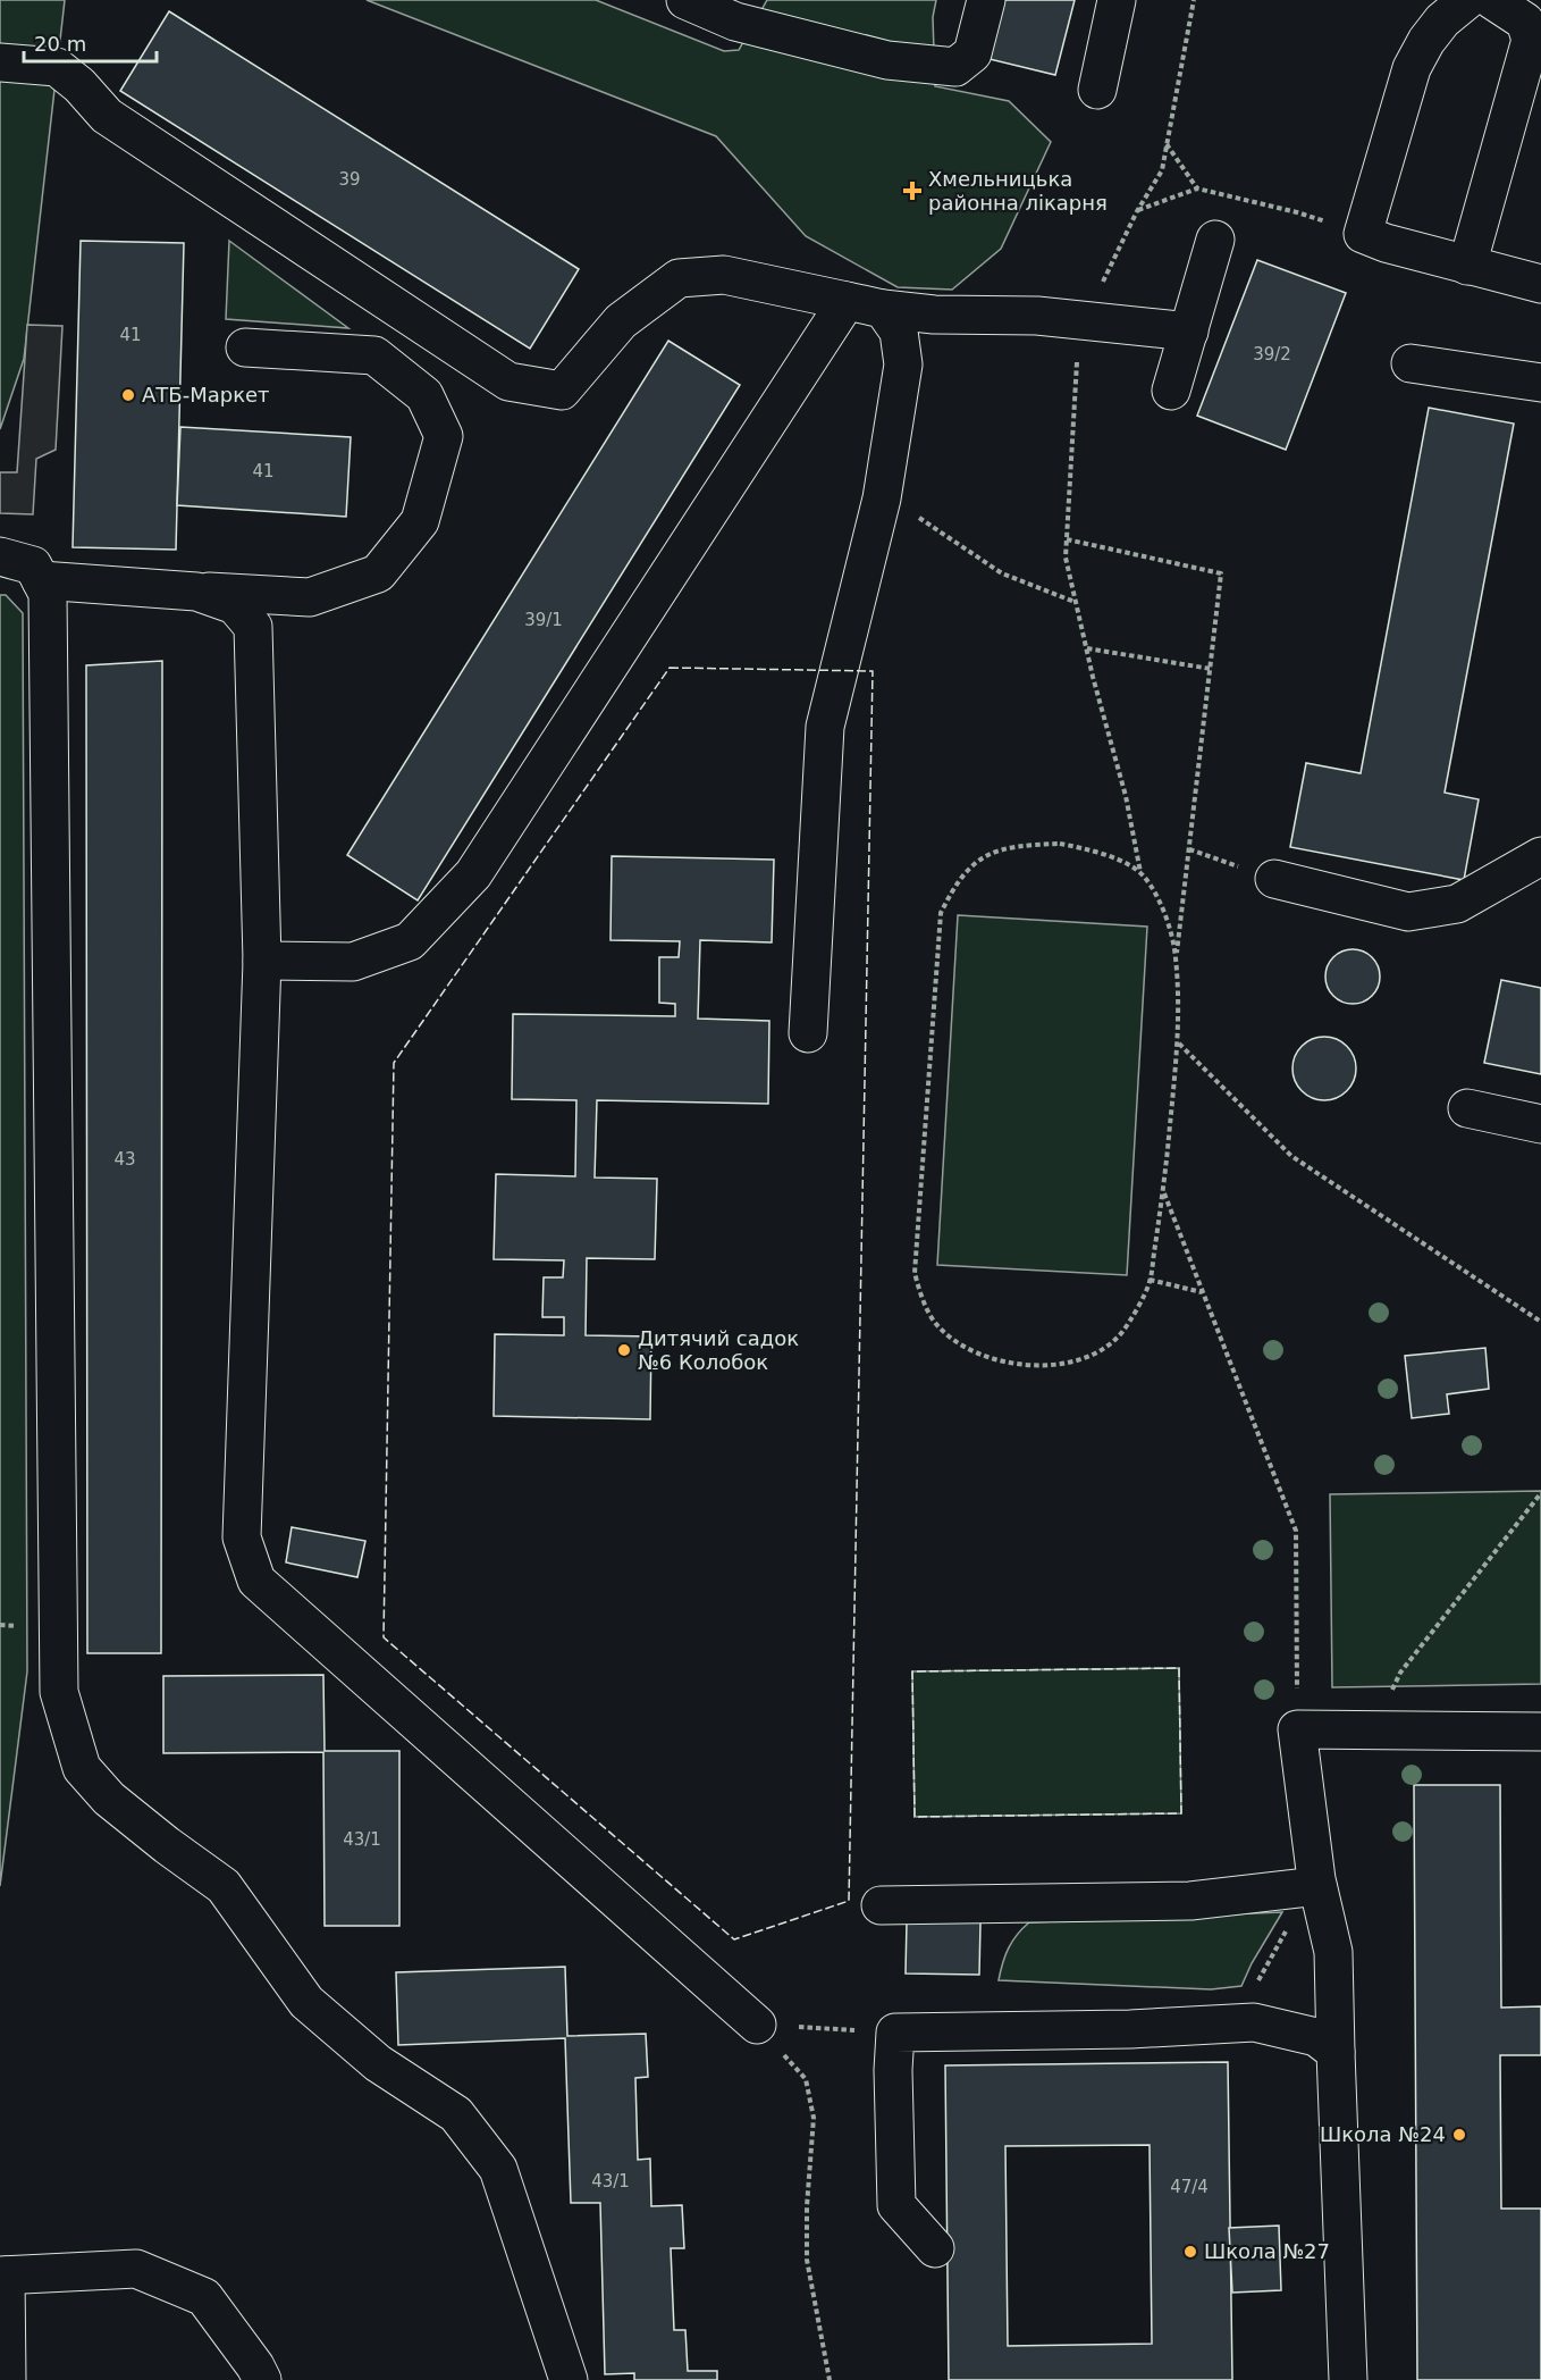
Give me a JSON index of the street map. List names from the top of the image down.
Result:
{
  "places": {
    "health": ["Хмельницька районна лікарня"],
    "other": [
      "АТБ-Маркет",
      "Дитячий садок №6 Колобок",
      "Школа №24",
      "Школа №27"
    ]
  },
  "house_numbers": [
    "39",
    "41",
    "39/2",
    "41",
    "39/1",
    "43",
    "43/1",
    "43/1",
    "47/4"
  ],
  "scale_bar": "20 m"
}
